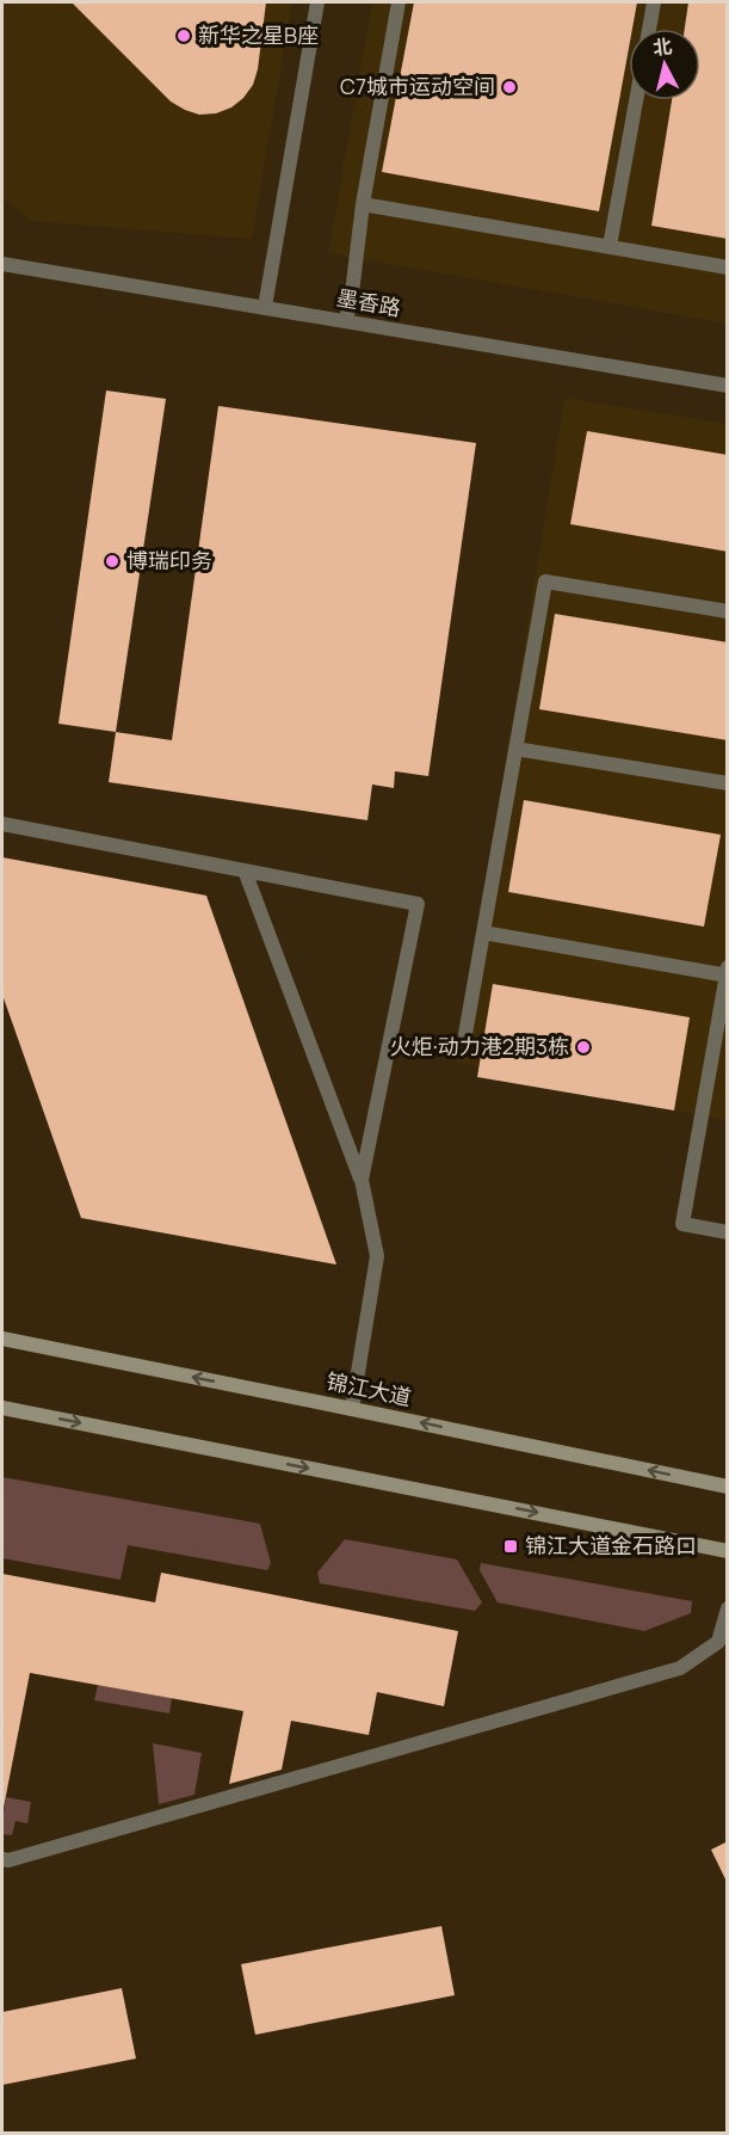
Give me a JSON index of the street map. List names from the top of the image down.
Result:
{
  "streets": {
    "main road": ["锦江大道"],
    "street": ["墨香路"]
  },
  "places": {
    "other": [
      "新华之星B座",
      "C7城市运动空间",
      "博瑞印务",
      "火炬·动力港2期3栋"
    ],
    "transit": ["锦江大道金石路口"]
  },
  "north": "top"
}
